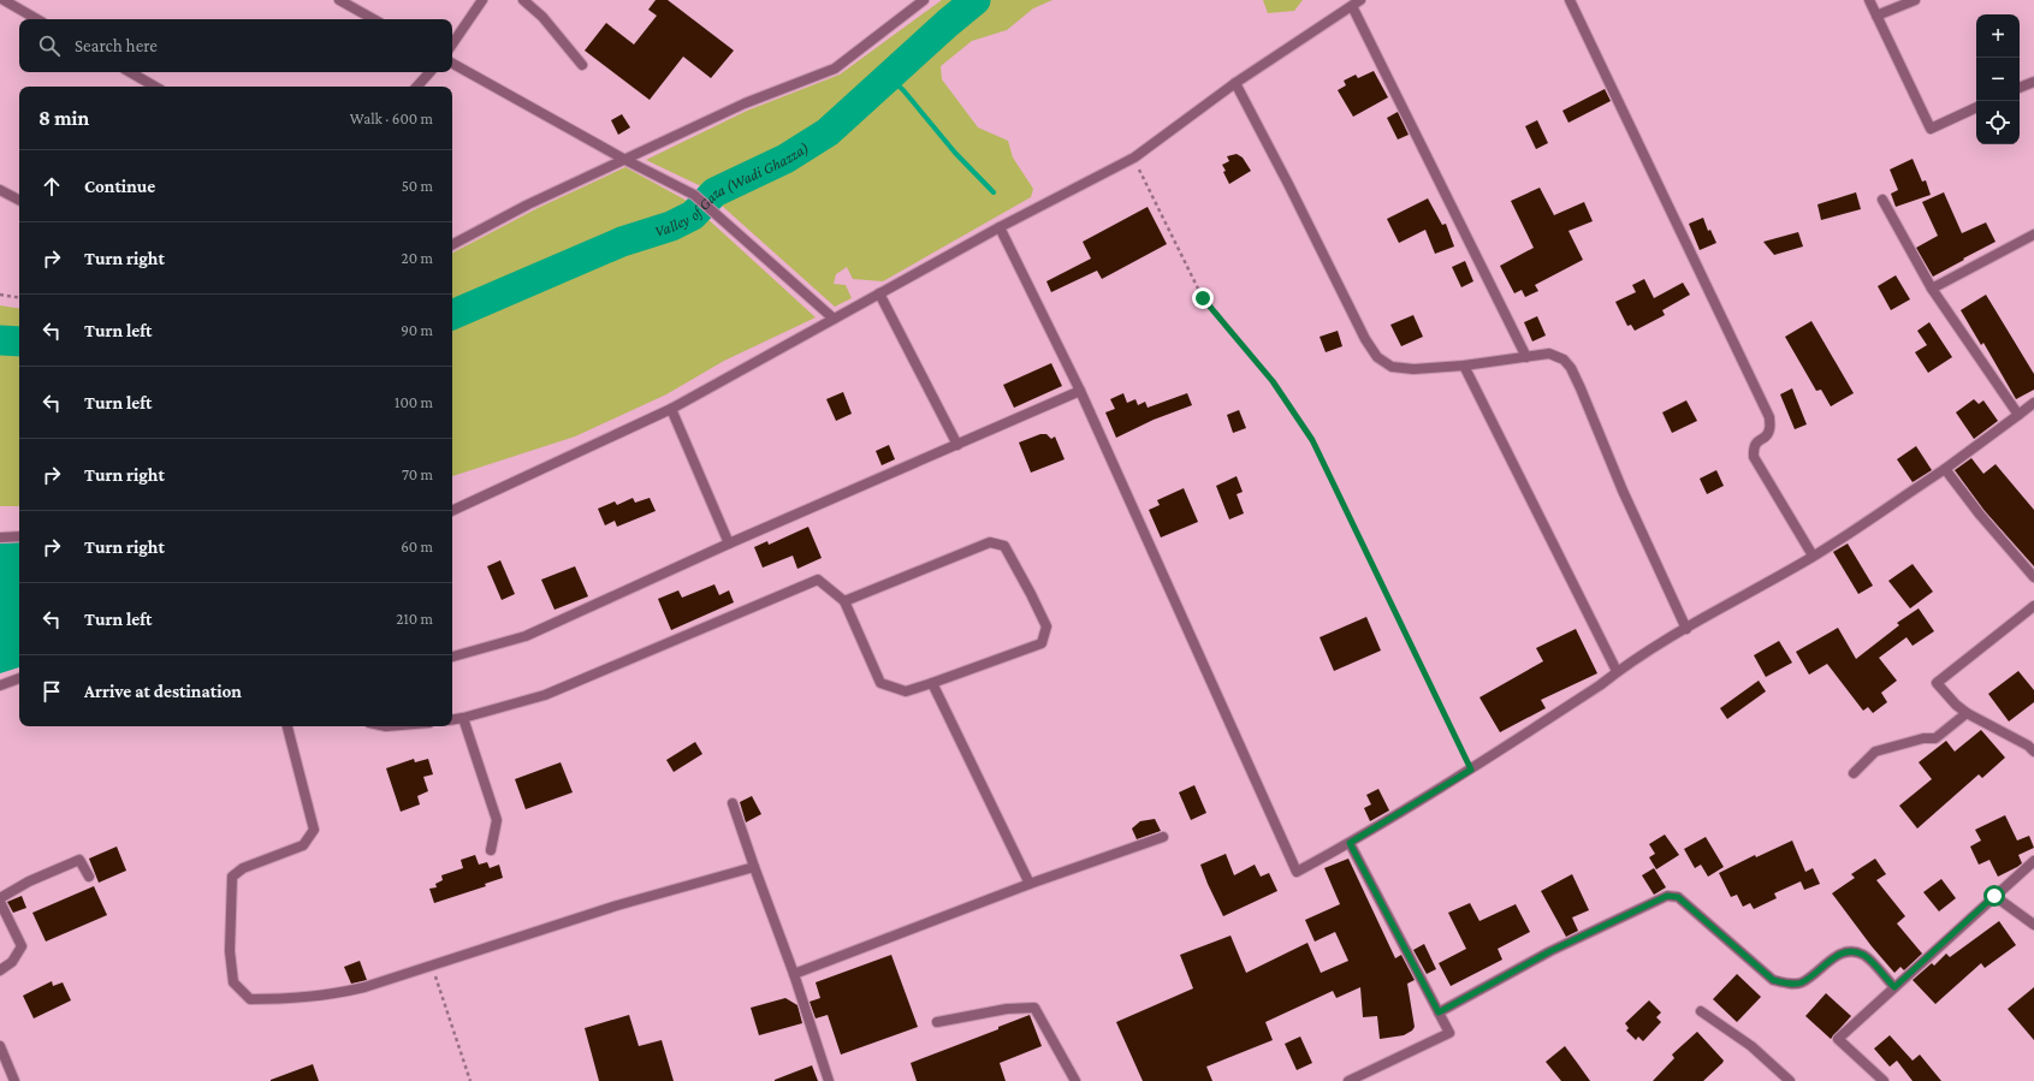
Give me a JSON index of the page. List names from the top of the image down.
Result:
{
  "water": ["Valley of Gaza (Wadi Ghazza)"],
  "page": {
    "map_buttons": ["+", "−"],
    "search": "Search here",
    "heading": ["8 min", "Walk · 600 m"],
    "list": [
      ["Continue", "50 m"],
      ["Turn right", "20 m"],
      ["Turn left", "90 m"],
      ["Turn left", "100 m"],
      ["Turn right", "70 m"],
      ["Turn right", "60 m"],
      ["Turn left", "210 m"],
      "Arrive at destination"
    ]
  }
}
